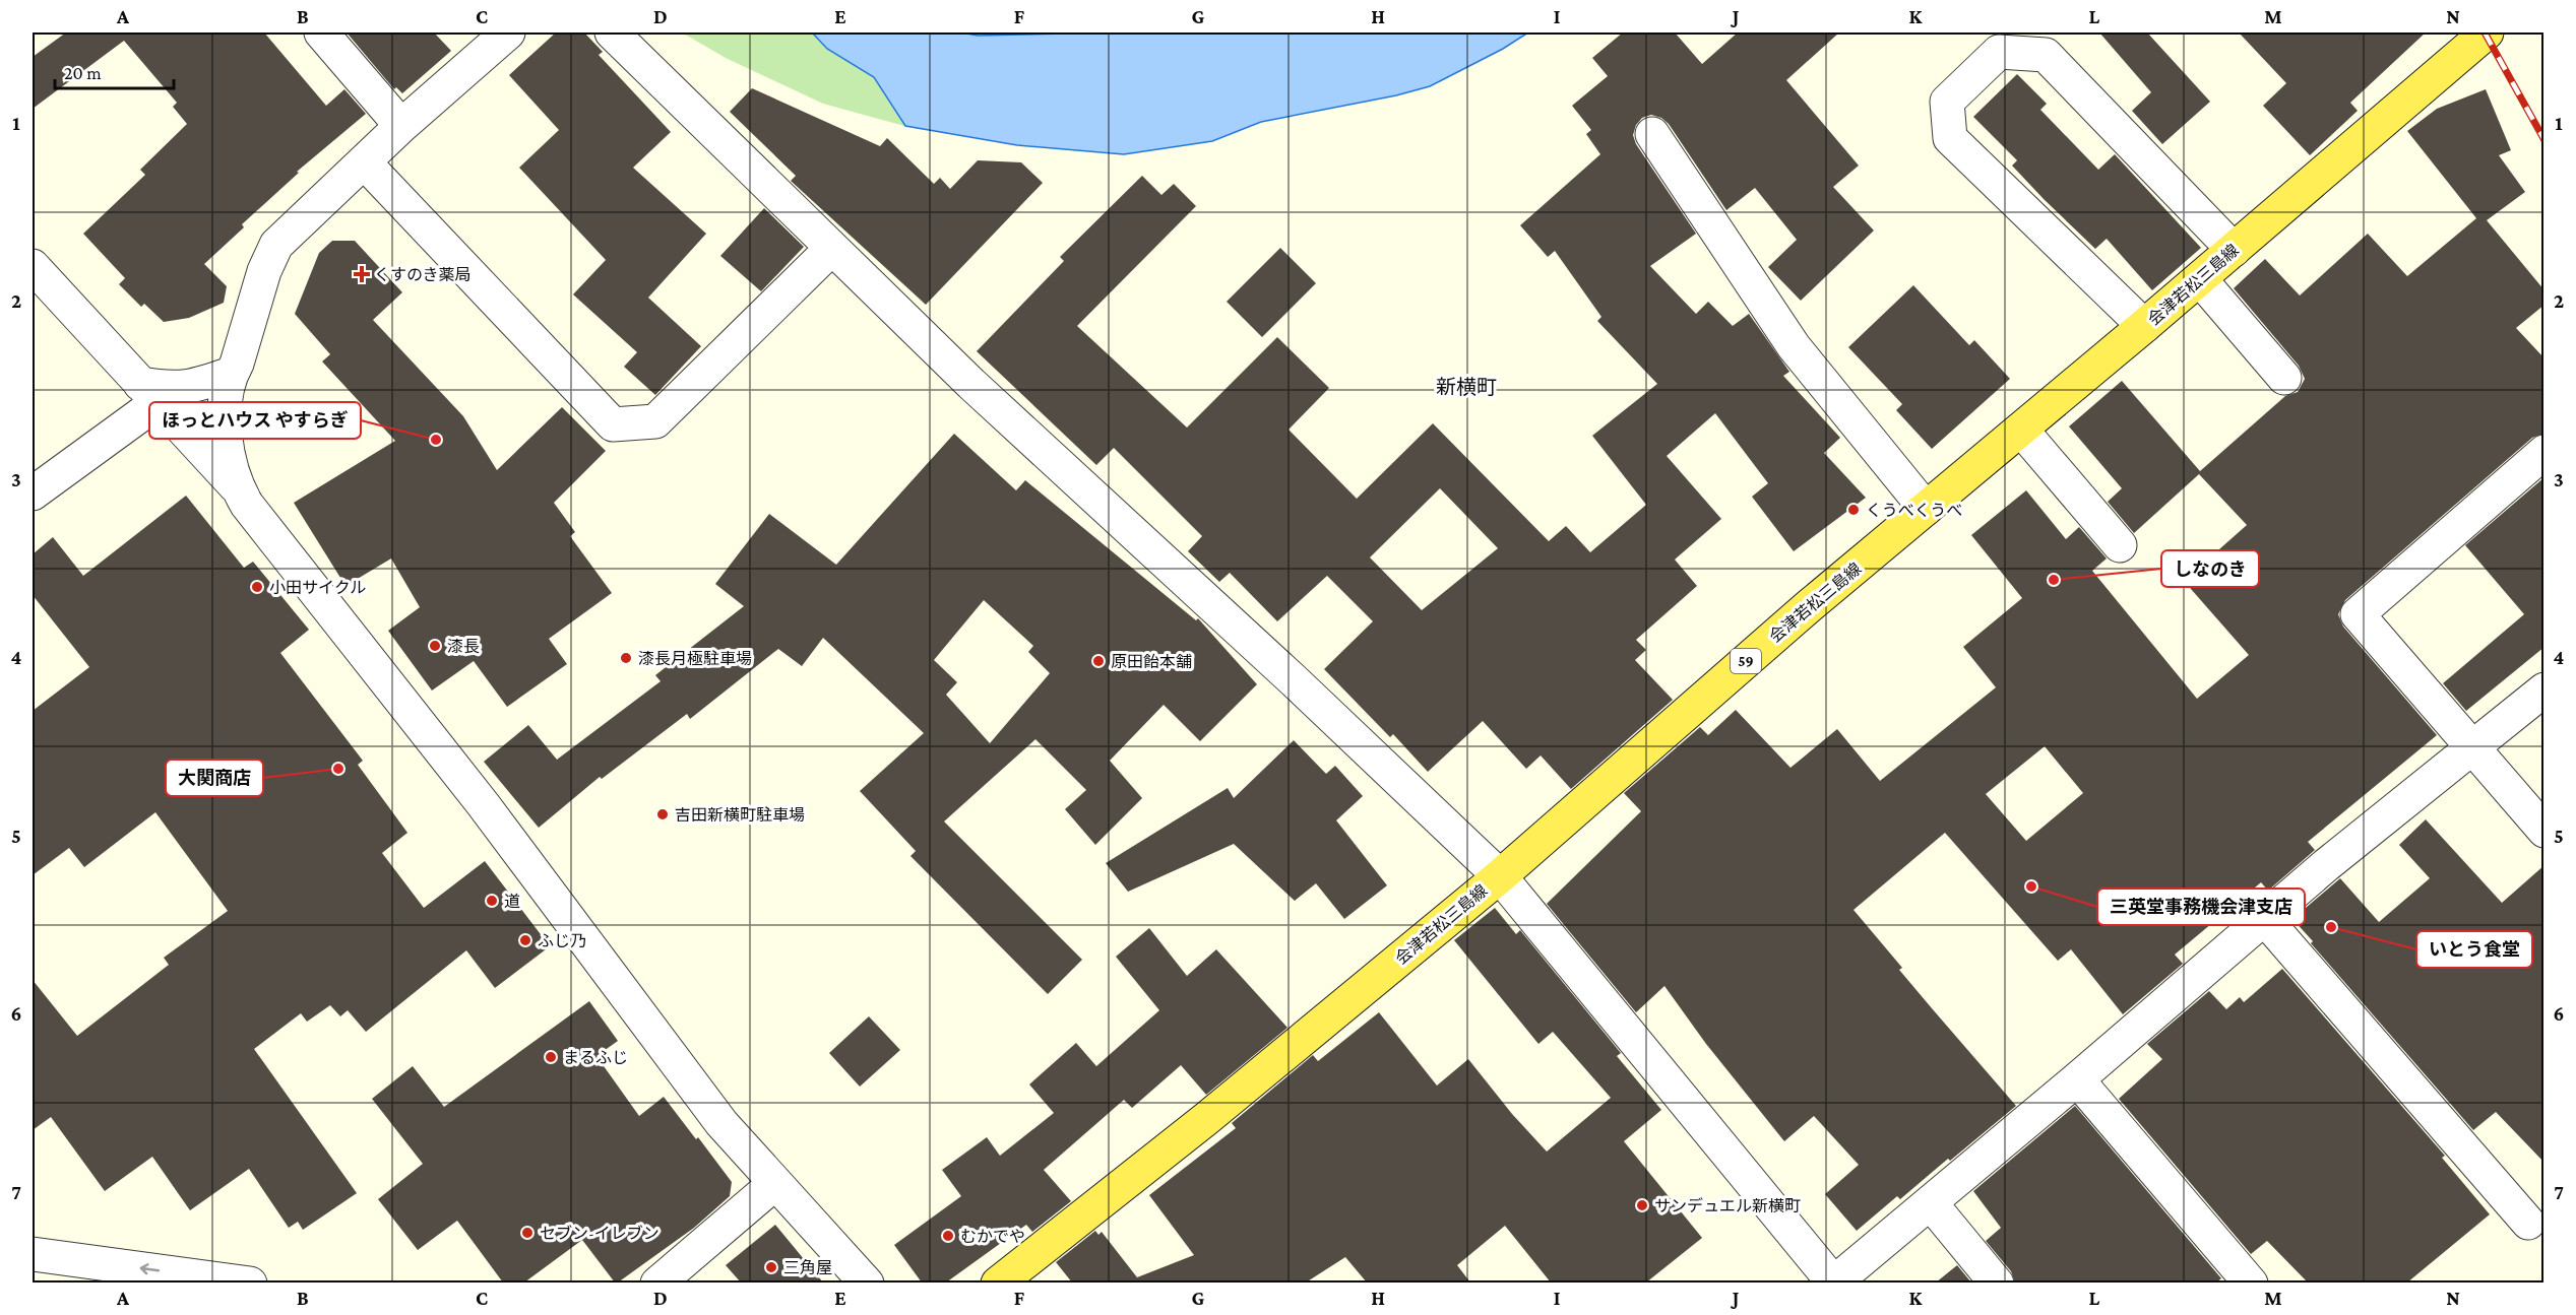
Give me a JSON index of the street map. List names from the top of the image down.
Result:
{
  "streets": {
    "main road": ["会津若松三島線", "59"]
  },
  "districts": ["新横町"],
  "places": {
    "health": ["くすのき薬局"],
    "other": [
      "ほっとハウス やすらぎ",
      "くうべくうべ",
      "しなのき",
      "小田サイクル",
      "漆長",
      "漆長月極駐車場",
      "原田飴本舗",
      "大関商店",
      "吉田新横町駐車場",
      "三英堂事務機会津支店",
      "道",
      "いとう食堂",
      "ふじ乃",
      "まるふじ",
      "サンデュエル新横町",
      "セブン-イレブン",
      "むかでや",
      "三角屋"
    ]
  },
  "scale_bar": "20 m",
  "grid": {
    "columns": [
      "A",
      "B",
      "C",
      "D",
      "E",
      "F",
      "G",
      "H",
      "I",
      "J",
      "K",
      "L",
      "M",
      "N"
    ],
    "rows": [
      "1",
      "2",
      "3",
      "4",
      "5",
      "6",
      "7"
    ]
  }
}
